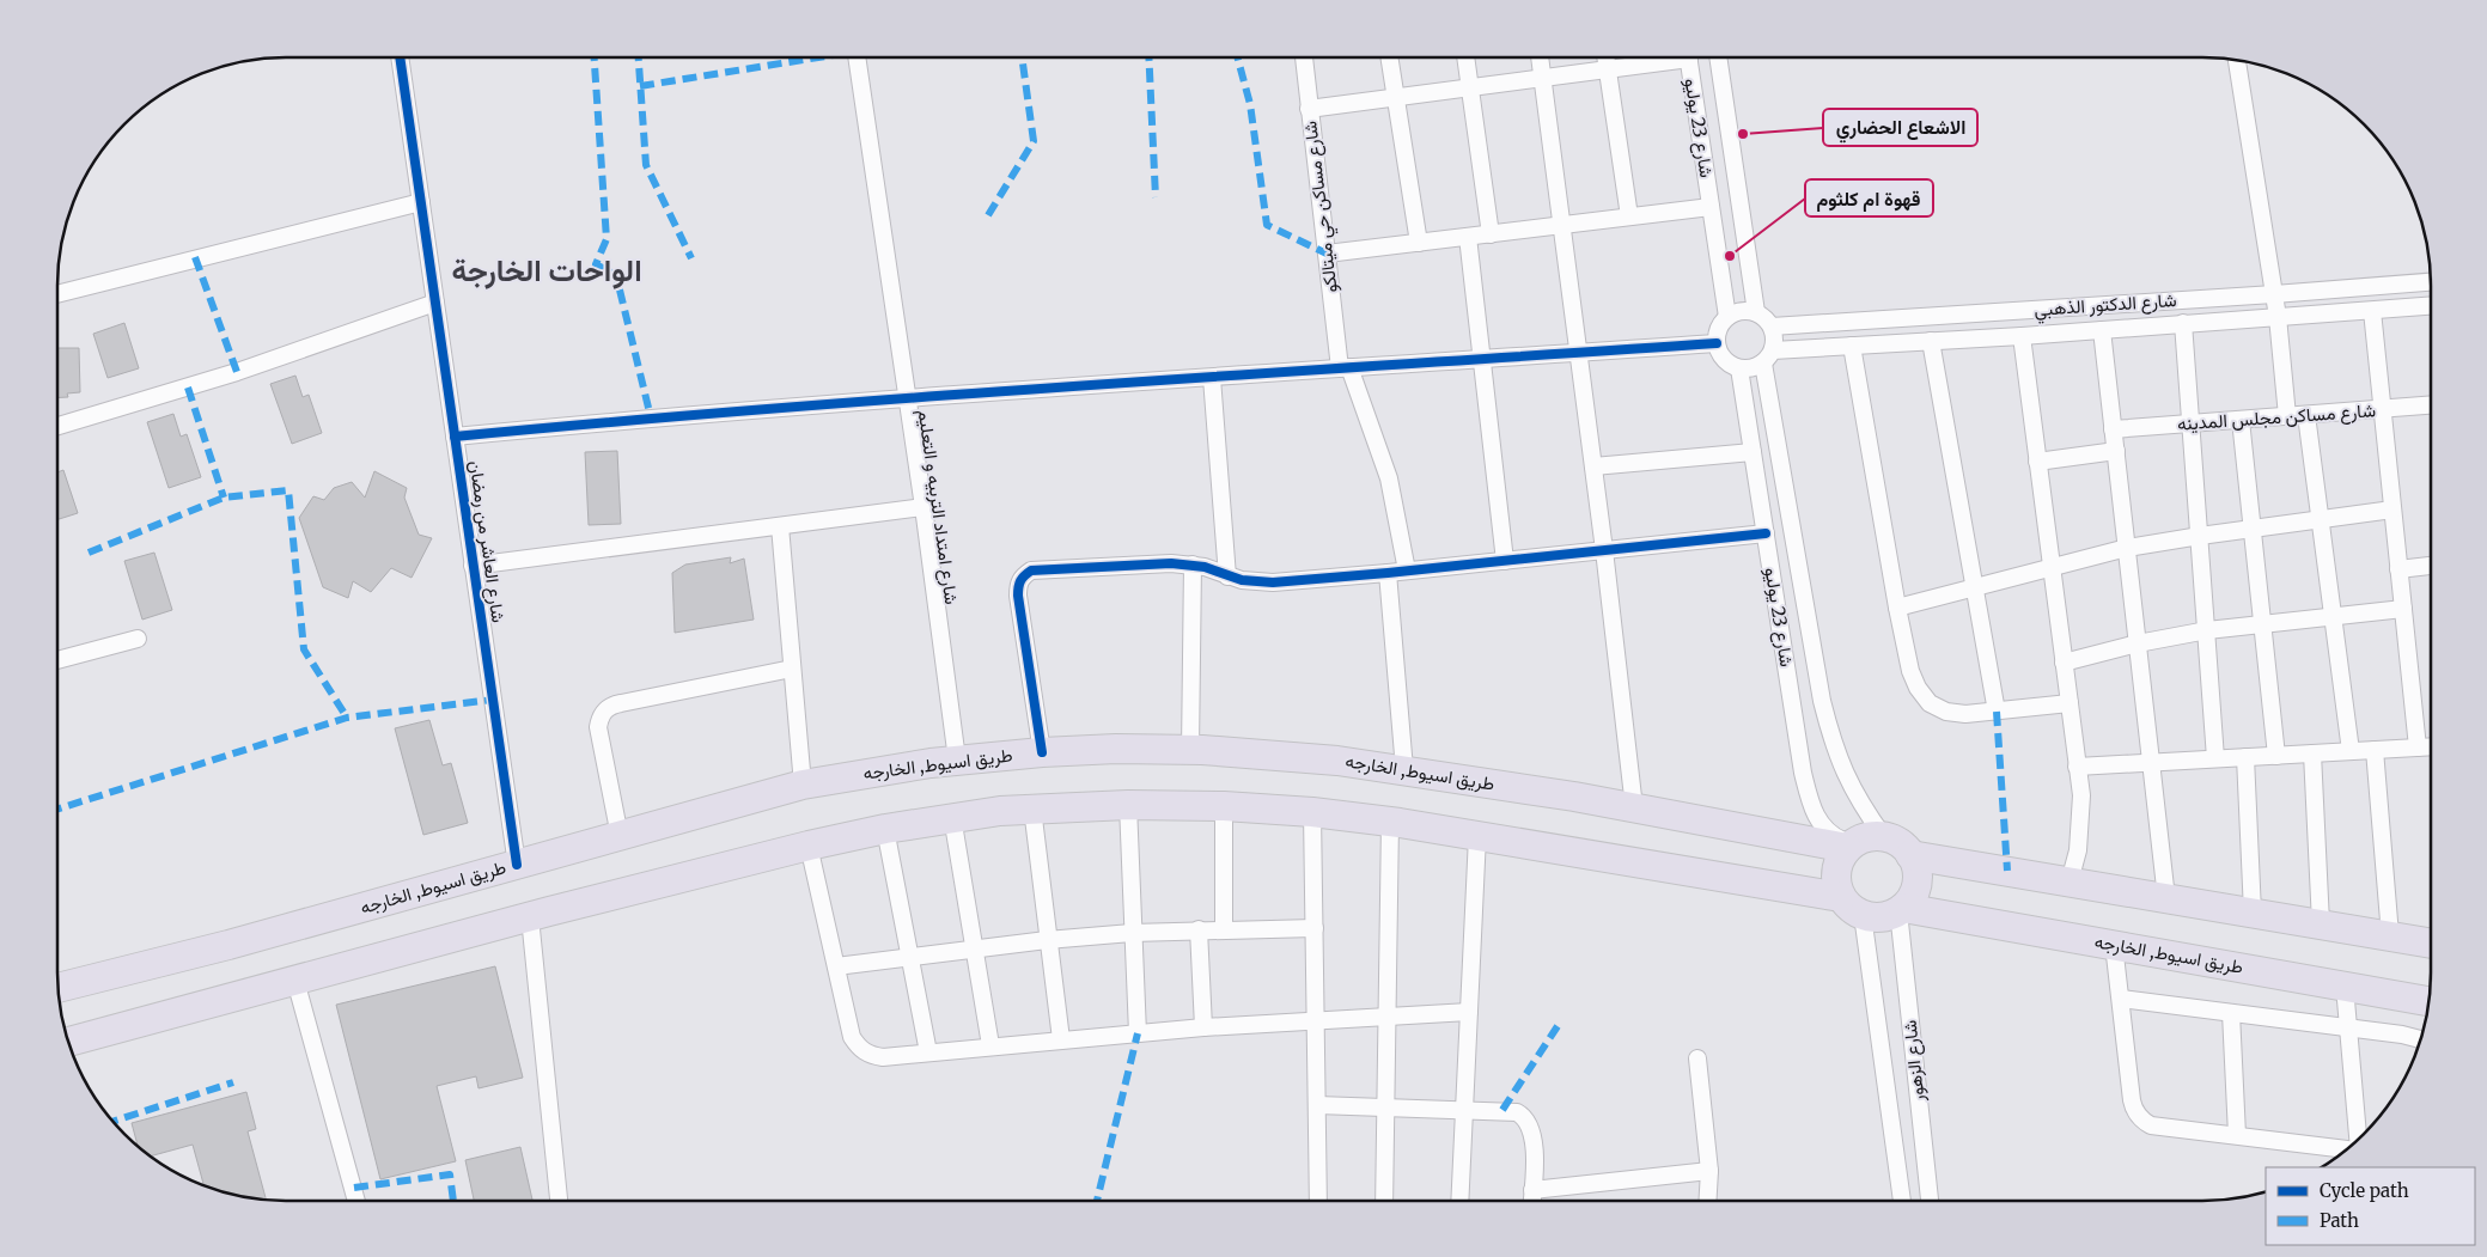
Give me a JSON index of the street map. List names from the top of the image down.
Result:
{
  "streets": {
    "highway": ["طريق اسيوط, الخارجه"],
    "street": [
      "شارع 23 يوليو",
      "شارع مساكن حي ميتالكو",
      "شارع الدكتور الذهبي",
      "شارع مساكن مجلس المدينه",
      "شارع امتداد التربيه و التعليم",
      "شارع العاشر من رمضان",
      "شارع الزهور"
    ]
  },
  "crossings": [
    ["شارع 23 يوليو", "شارع الدكتور الذهبي"],
    ["شارع 23 يوليو", "طريق اسيوط, الخارجه"],
    ["شارع 23 يوليو", "شارع الزهور"],
    ["شارع امتداد التربيه و التعليم", "طريق اسيوط, الخارجه"],
    ["شارع العاشر من رمضان", "طريق اسيوط, الخارجه"],
    ["طريق اسيوط, الخارجه", "شارع الزهور"]
  ],
  "districts": ["الواحات الخارجة"],
  "places": ["الاشعاع الحضاري", "قهوة ام كلثوم"],
  "legend": ["Cycle path", "Path"]
}
